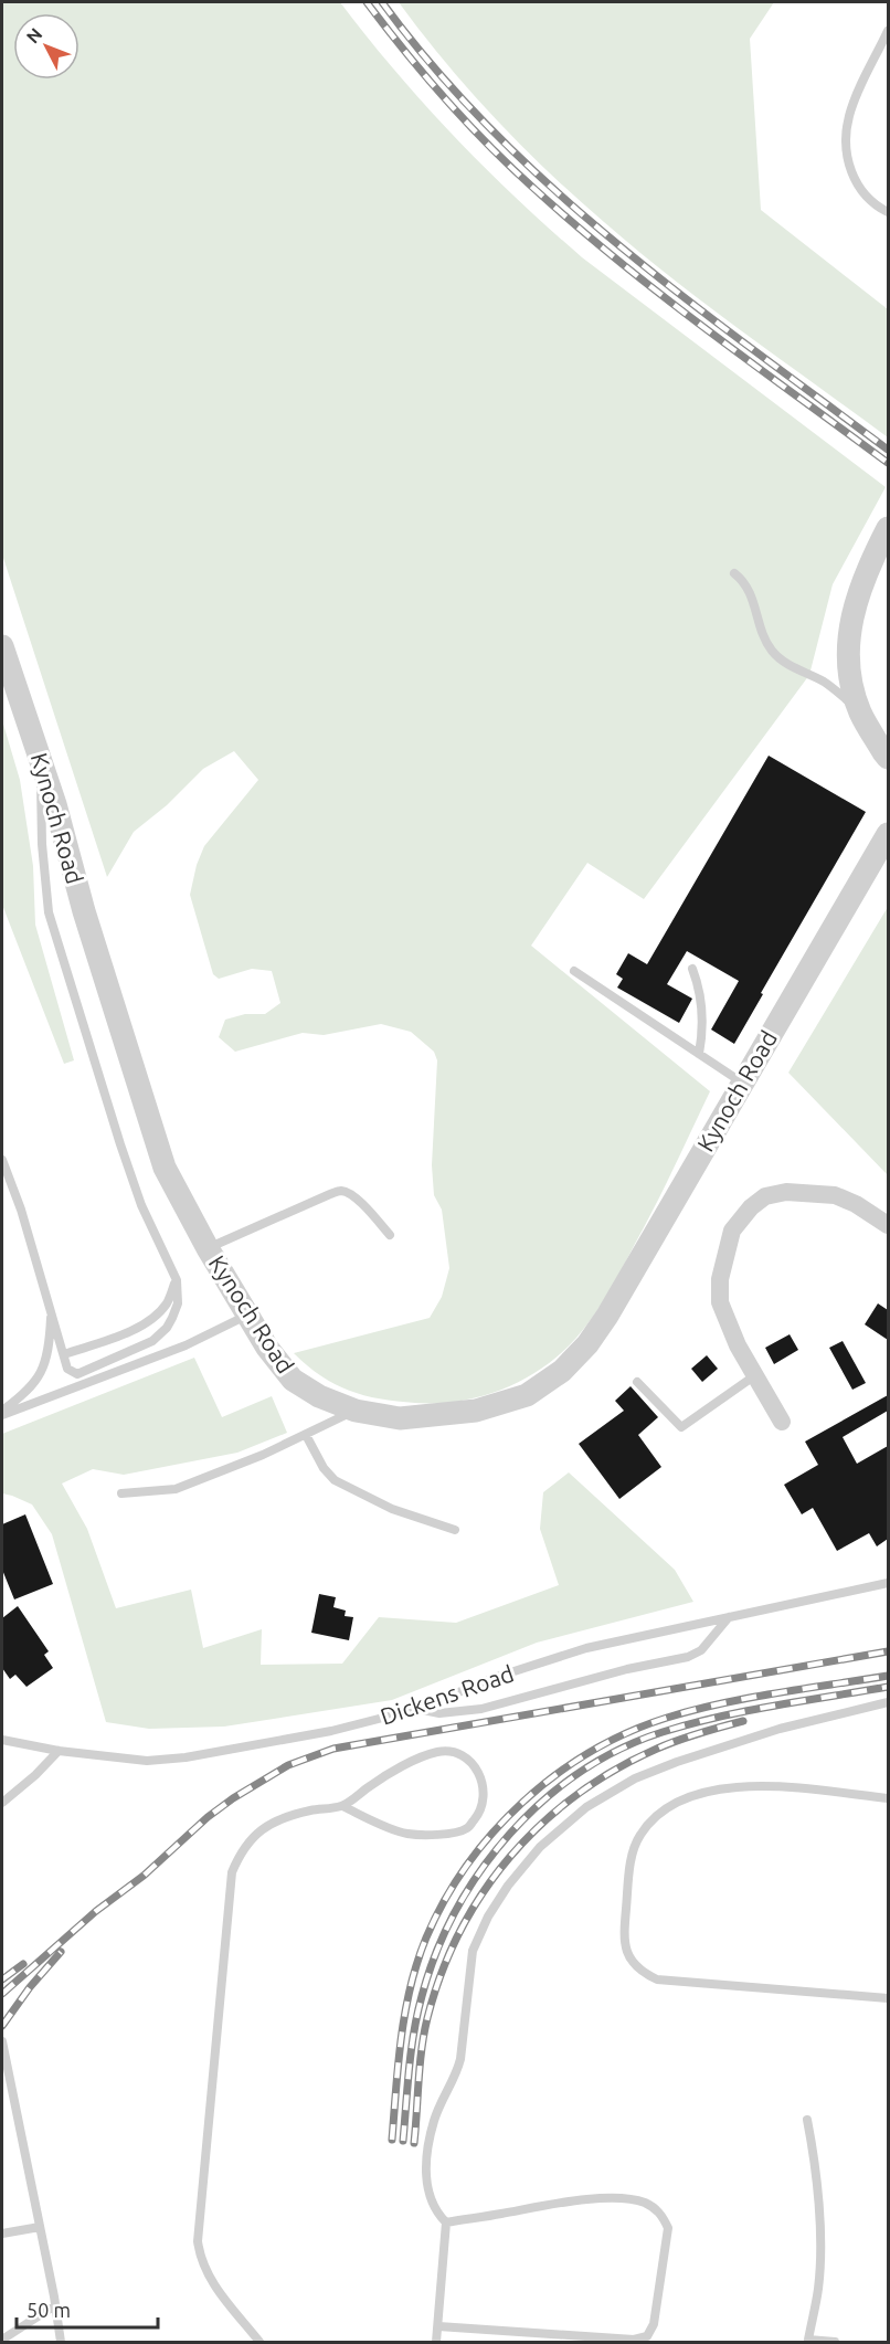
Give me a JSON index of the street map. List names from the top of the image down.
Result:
{
  "streets": {
    "street": ["Kynoch Road"],
    "lane": ["Dickens Road"]
  },
  "scale_bar": "50 m",
  "north": "top left"
}
